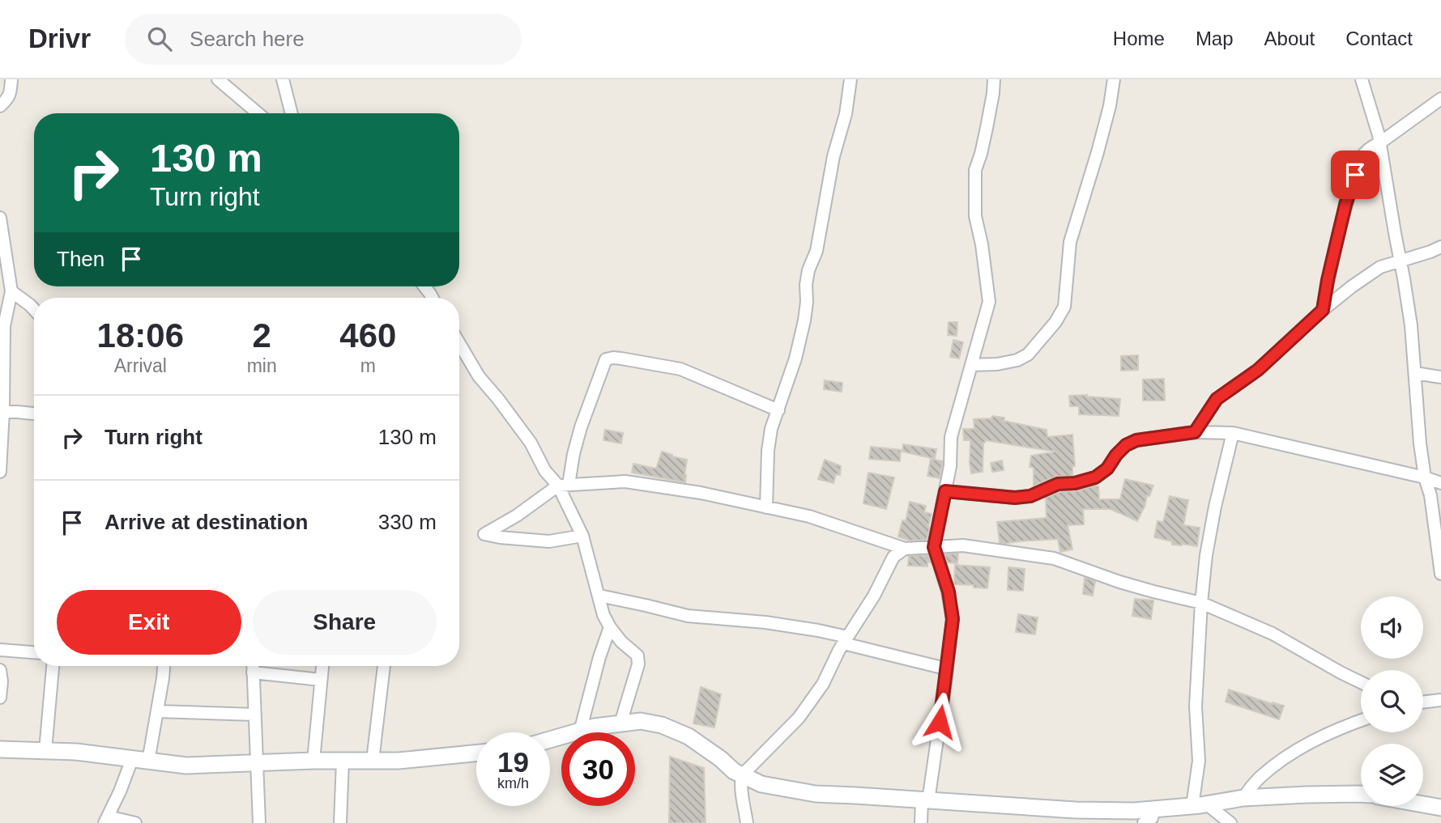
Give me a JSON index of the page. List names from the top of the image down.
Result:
{
  "page": {
    "header": "Drivr",
    "search": "Search here",
    "nav": [
      "Home",
      "Map",
      "About",
      "Contact"
    ],
    "turn": ["130 m", "Turn right"],
    "then": "Then",
    "eta": [
      "18:06",
      "Arrival",
      "2",
      "min",
      "460",
      "m"
    ],
    "list": [
      {
        "name": "Turn right",
        "value": "130 m"
      },
      {
        "name": "Arrive at destination",
        "value": "330 m"
      }
    ],
    "buttons": ["Exit", "Share"],
    "speed": "19 km/h",
    "limit": "30"
  }
}
